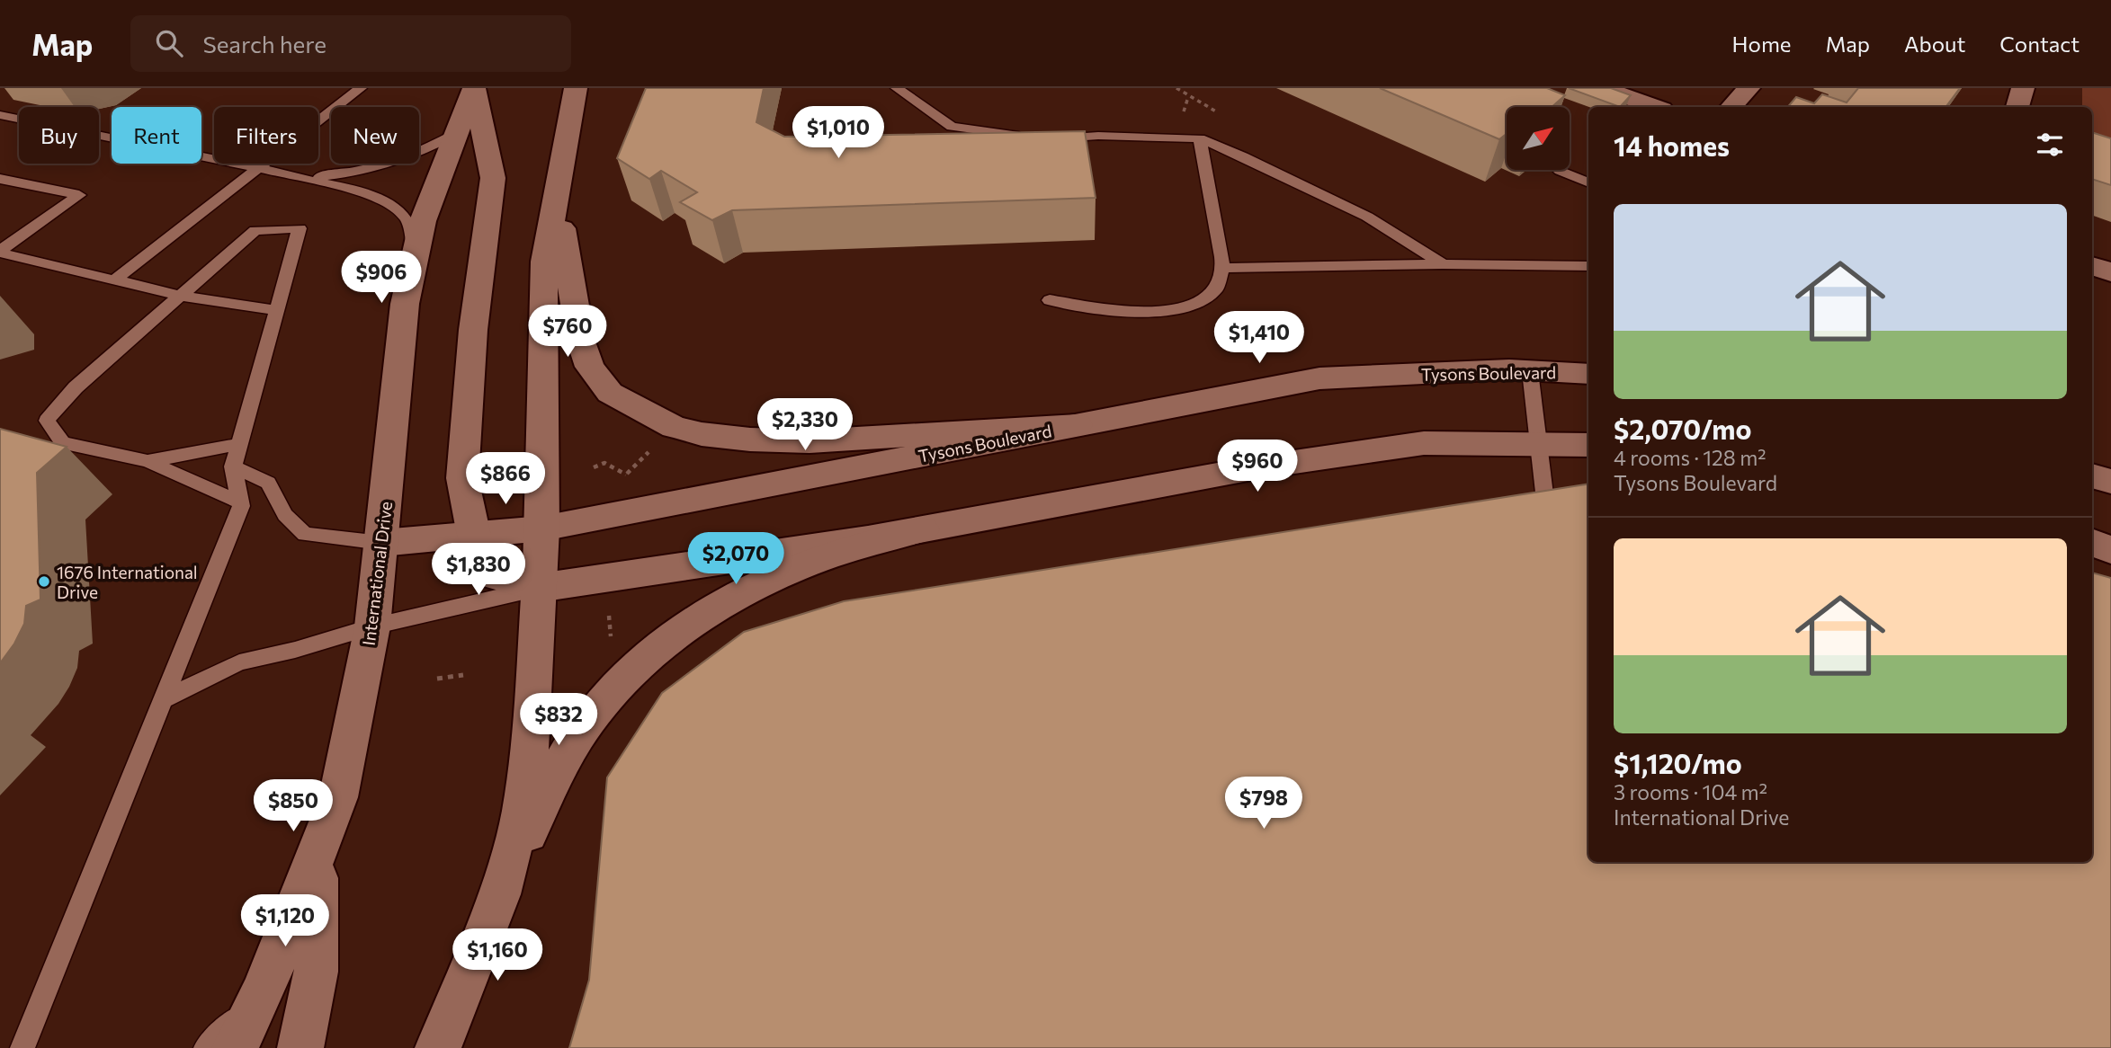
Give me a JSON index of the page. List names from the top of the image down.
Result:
{
  "streets": {
    "main road": ["Tysons Boulevard", "International Drive"]
  },
  "crossings": [
    ["Tysons Boulevard", "International Drive"]
  ],
  "places": ["1676 International Drive"],
  "north": "top right",
  "page": {
    "header": "Map",
    "search": "Search here",
    "nav": [
      "Home",
      "Map",
      "About",
      "Contact"
    ],
    "price": [
      "$1,010",
      "$906",
      "$760",
      "$1,410",
      "$2,330",
      "$960",
      "$866",
      "$2,070",
      "$1,830",
      "$832",
      "$798",
      "$850",
      "$1,120",
      "$1,160"
    ],
    "chip": [
      "Buy",
      "Rent",
      "Filters",
      "New"
    ],
    "heading": "14 homes",
    "list": [
      {
        "name": "$2,070/mo",
        "note": "4 rooms · 128 m² · Tysons Boulevard"
      },
      {
        "name": "$1,120/mo",
        "note": "3 rooms · 104 m² · International Drive"
      }
    ]
  }
}
